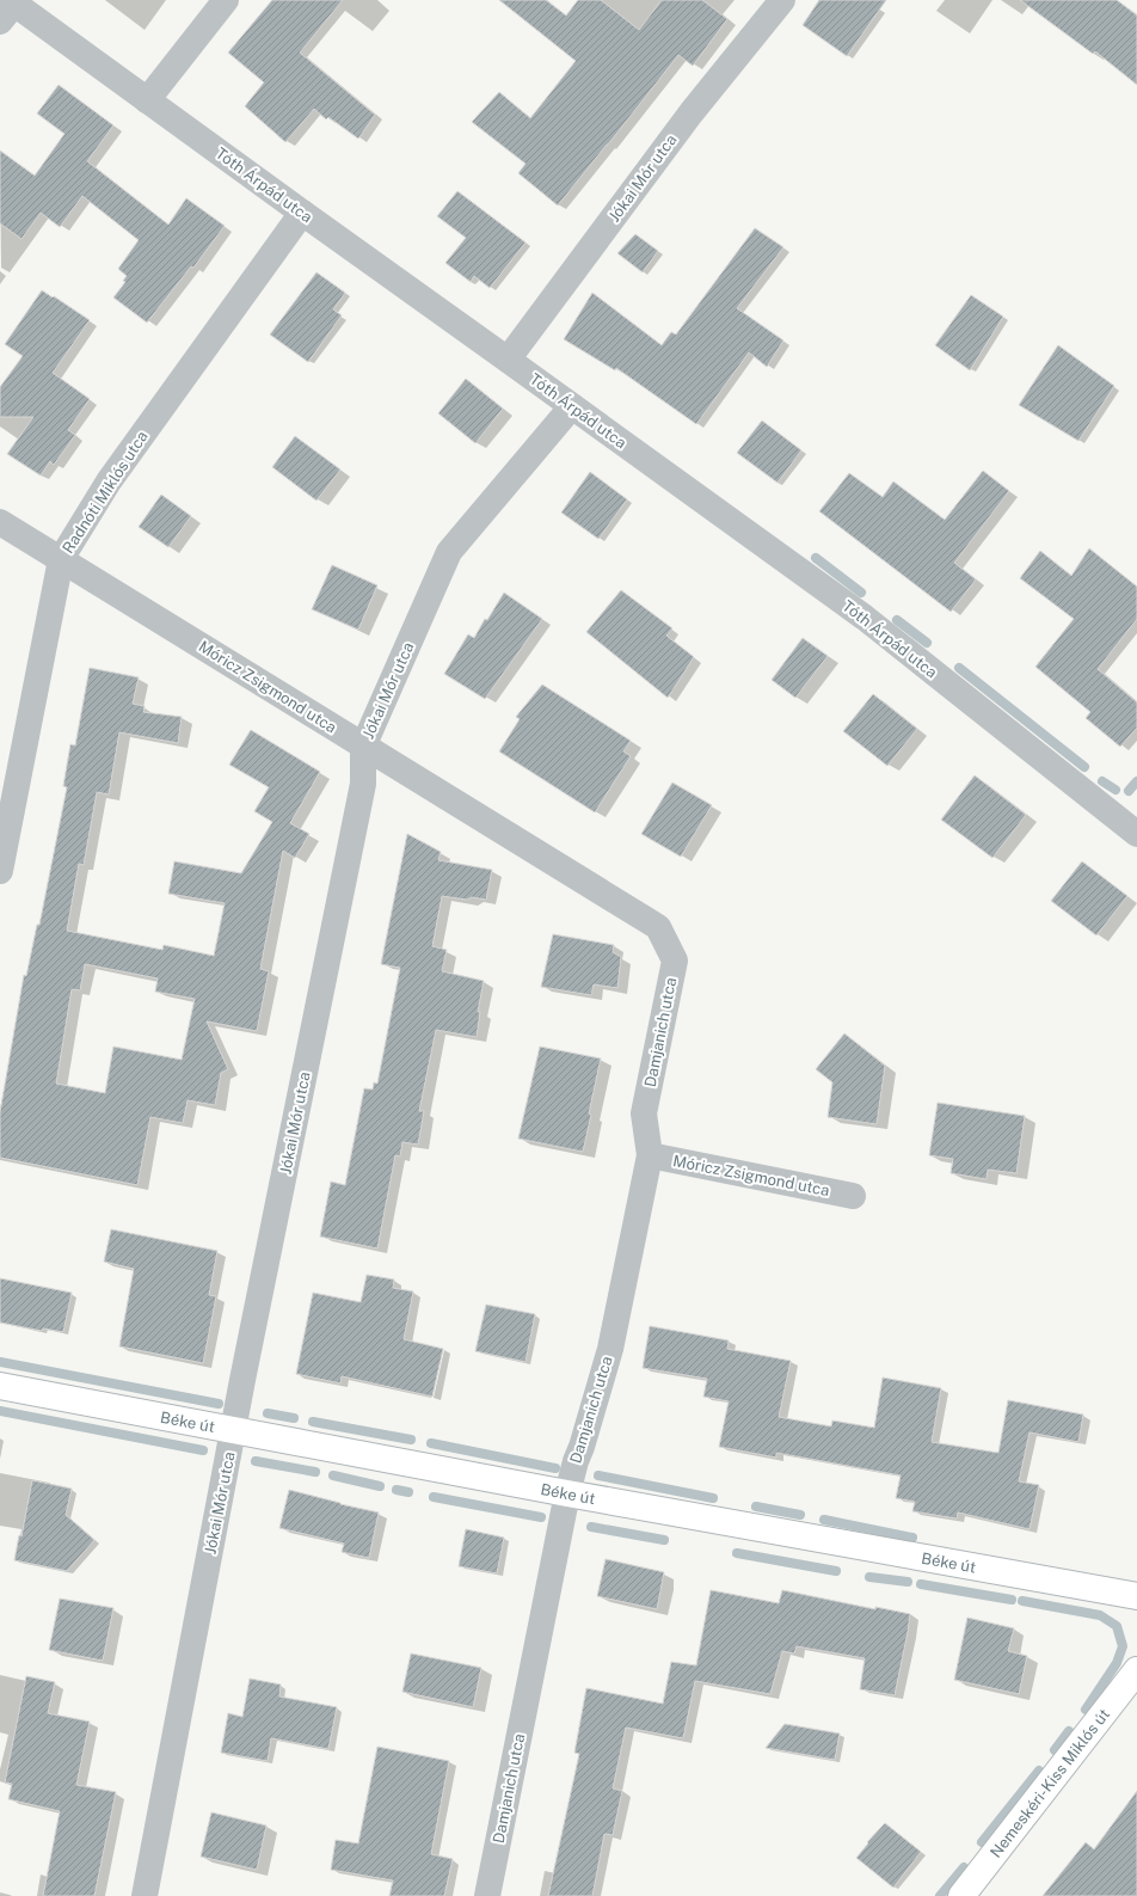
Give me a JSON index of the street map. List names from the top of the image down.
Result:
{
  "streets": {
    "street": [
      "Jókai Mór utca",
      "Tóth Árpád utca",
      "Radnóti Miklós utca",
      "Móricz Zsigmond utca",
      "Damjanich utca",
      "Béke út",
      "Nemeskéri-Kiss Miklós út"
    ]
  },
  "crossings": [
    ["Jókai Mór utca", "Tóth Árpád utca"],
    ["Jókai Mór utca", "Móricz Zsigmond utca"],
    ["Jókai Mór utca", "Béke út"],
    ["Tóth Árpád utca", "Radnóti Miklós utca"],
    ["Radnóti Miklós utca", "Móricz Zsigmond utca"],
    ["Móricz Zsigmond utca", "Damjanich utca"],
    ["Damjanich utca", "Béke út"]
  ]
}
